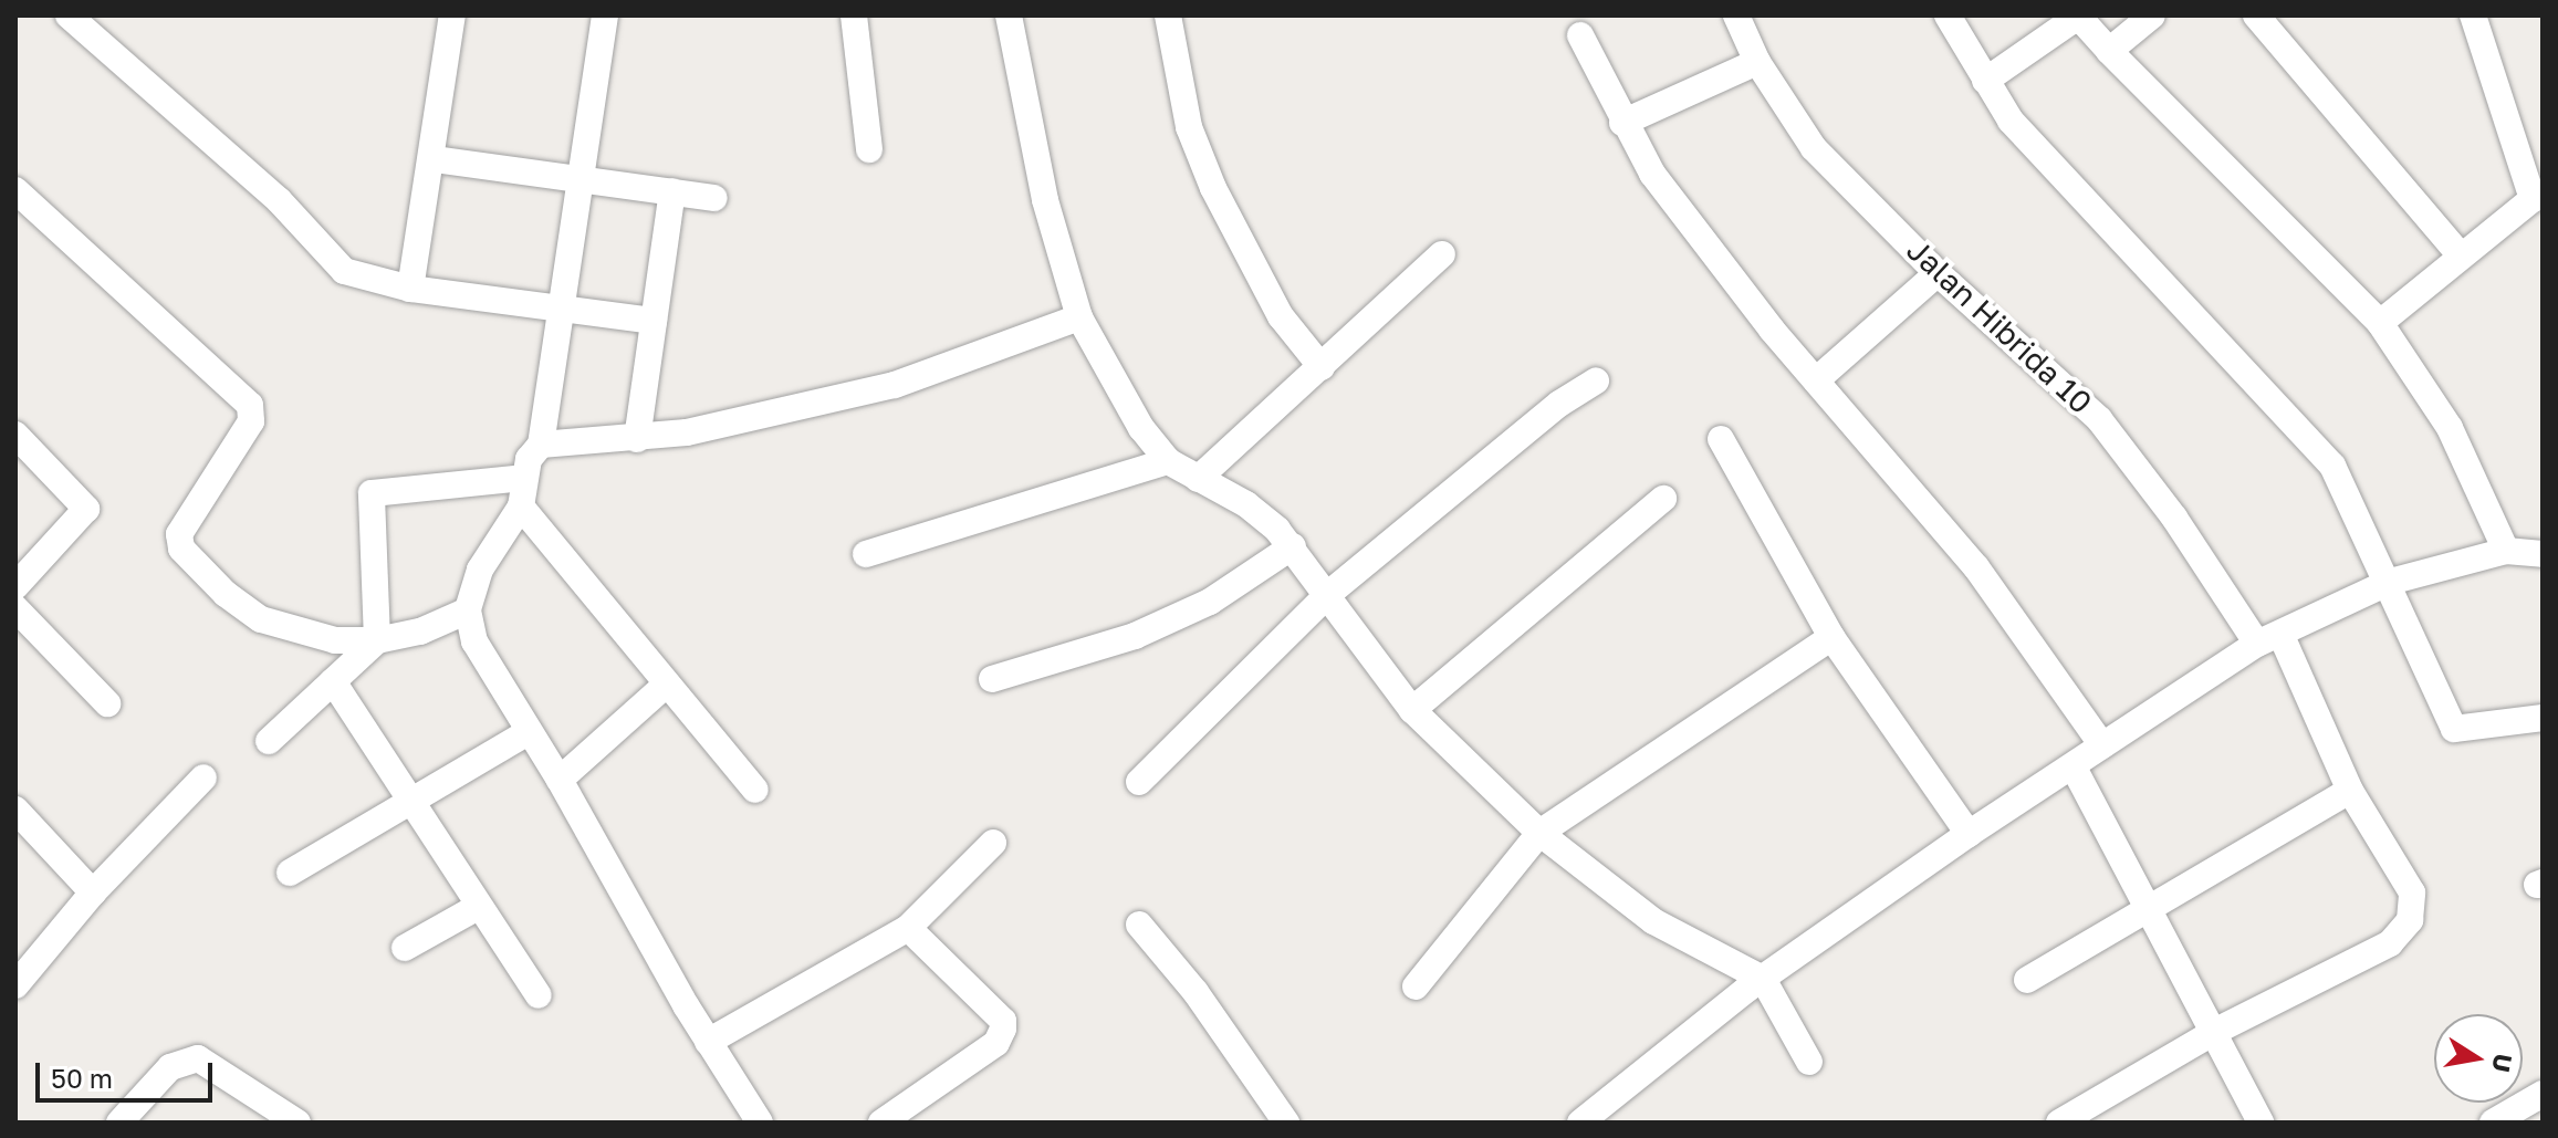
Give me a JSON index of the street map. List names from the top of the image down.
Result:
{
  "streets": {
    "street": ["Jalan Hibrida 10"]
  },
  "scale_bar": "50 m",
  "north": "right"
}
